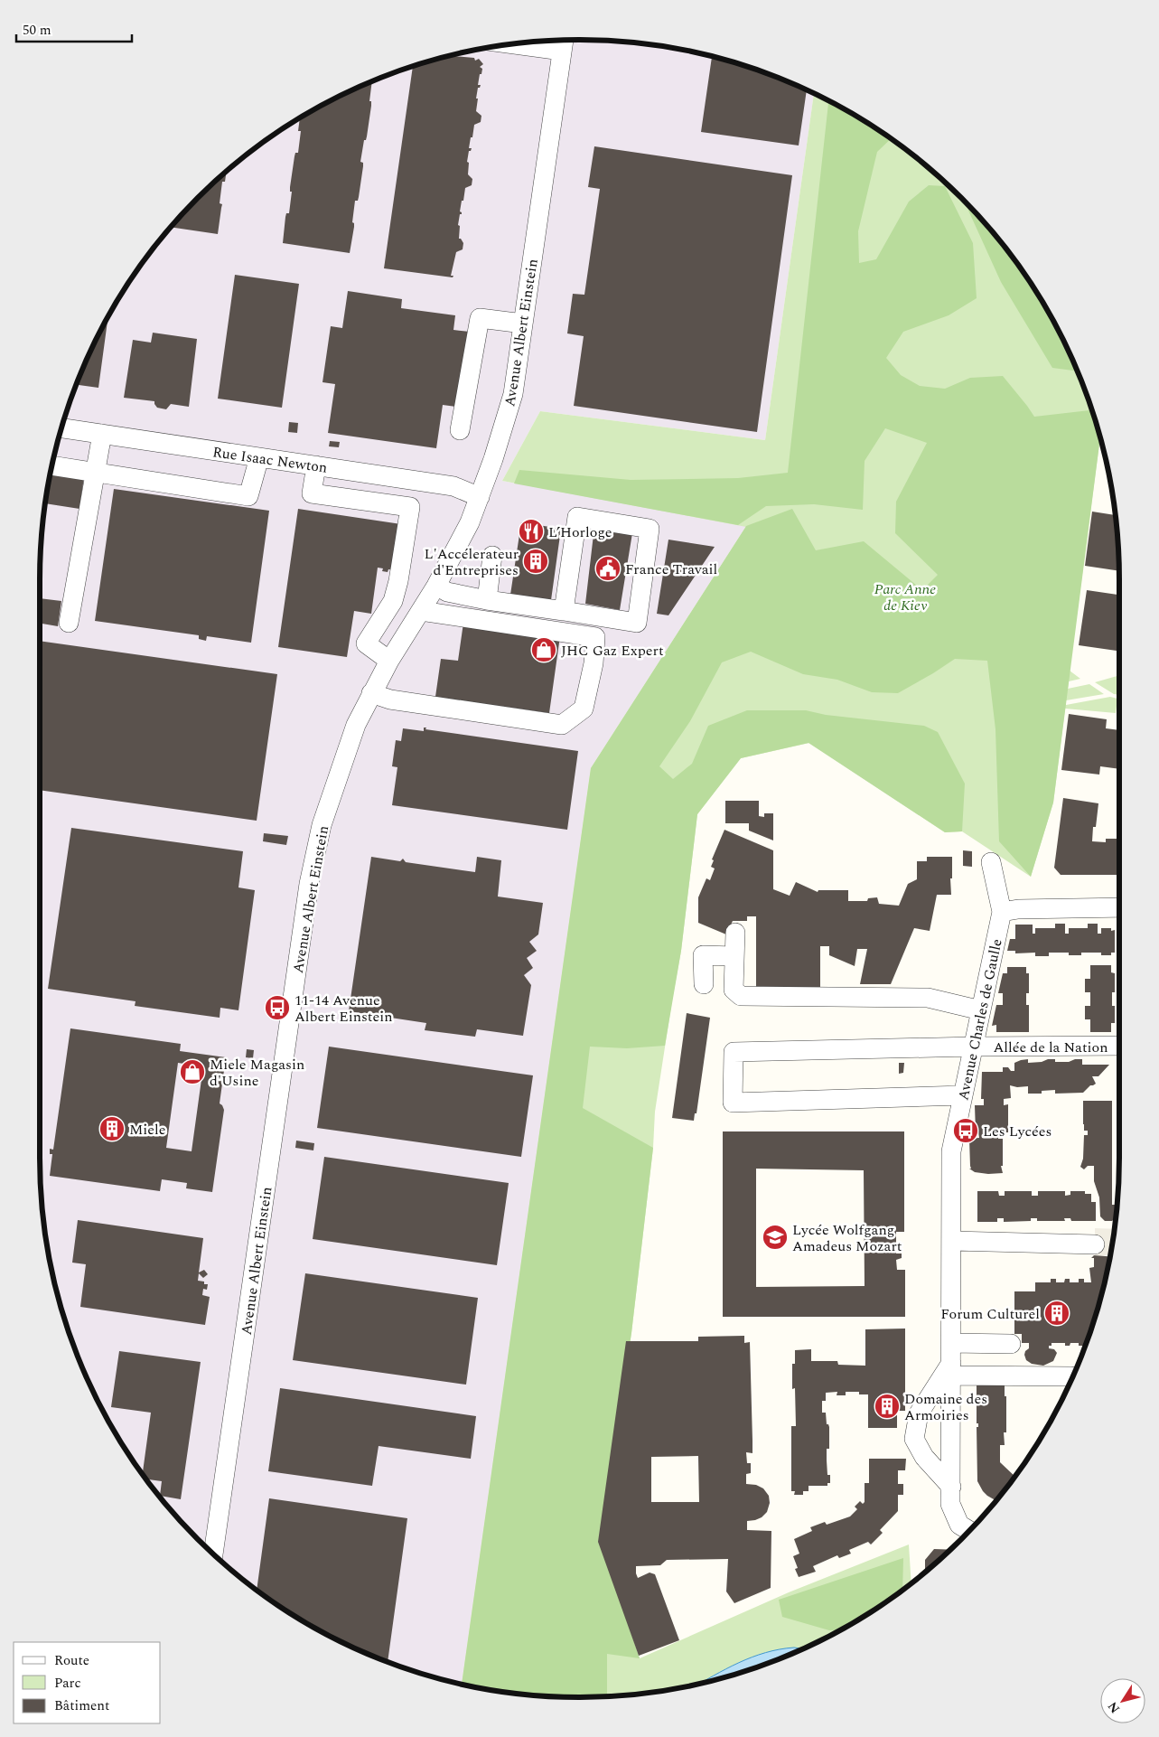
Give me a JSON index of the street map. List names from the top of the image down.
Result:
{
  "streets": {
    "street": [
      "Avenue Albert Einstein",
      "Rue Isaac Newton",
      "Avenue Charles de Gaulle",
      "Allée de la Nation"
    ]
  },
  "crossings": [
    ["Avenue Albert Einstein", "Rue Isaac Newton"],
    ["Avenue Charles de Gaulle", "Allée de la Nation"]
  ],
  "parks": ["Parc Anne de Kiev"],
  "places": {
    "restaurant": ["L’Horloge"],
    "building": [
      "L'Accélerateur d'Entreprises",
      "Miele",
      "Forum Culturel",
      "Domaine des Armoiries"
    ],
    "public building": ["France Travail"],
    "shop": ["JHC Gaz Expert", "Miele Magasin d'Usine"],
    "bus stop": ["11-14 Avenue Albert Einstein", "Les Lycées"],
    "school or university": ["Lycée Wolfgang Amadeus Mozart"]
  },
  "legend": ["Route", "Parc", "Bâtiment"],
  "scale_bar": "50 m",
  "north": "bottom left"
}
